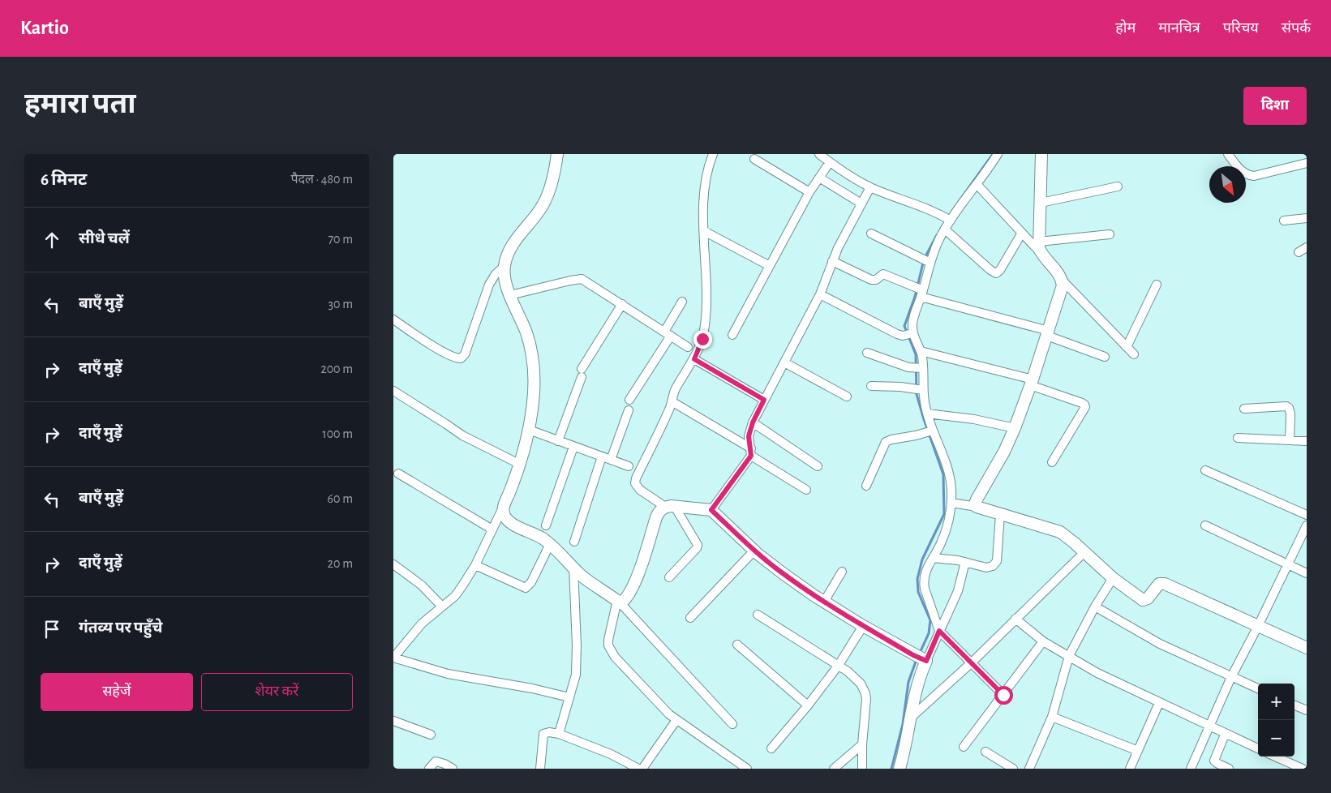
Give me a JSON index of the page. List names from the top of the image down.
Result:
{
  "north": "bottom right",
  "page": {
    "header": "Kartio",
    "nav": [
      "होम",
      "मानचित्र",
      "परिचय",
      "संपर्क"
    ],
    "buttons": [
      "दिशा",
      ["सहेजें", "शेयर करें"]
    ],
    "title": "हमारा पता",
    "heading": ["6 मिनट", "पैदल · 480 m"],
    "list": [
      ["सीधे चलें", "70 m"],
      ["बाएँ मुड़ें", "30 m"],
      ["दाएँ मुड़ें", "200 m"],
      ["दाएँ मुड़ें", "100 m"],
      ["बाएँ मुड़ें", "60 m"],
      ["दाएँ मुड़ें", "20 m"],
      "गंतव्य पर पहुँचे"
    ],
    "map_buttons": ["+", "−"]
  }
}
